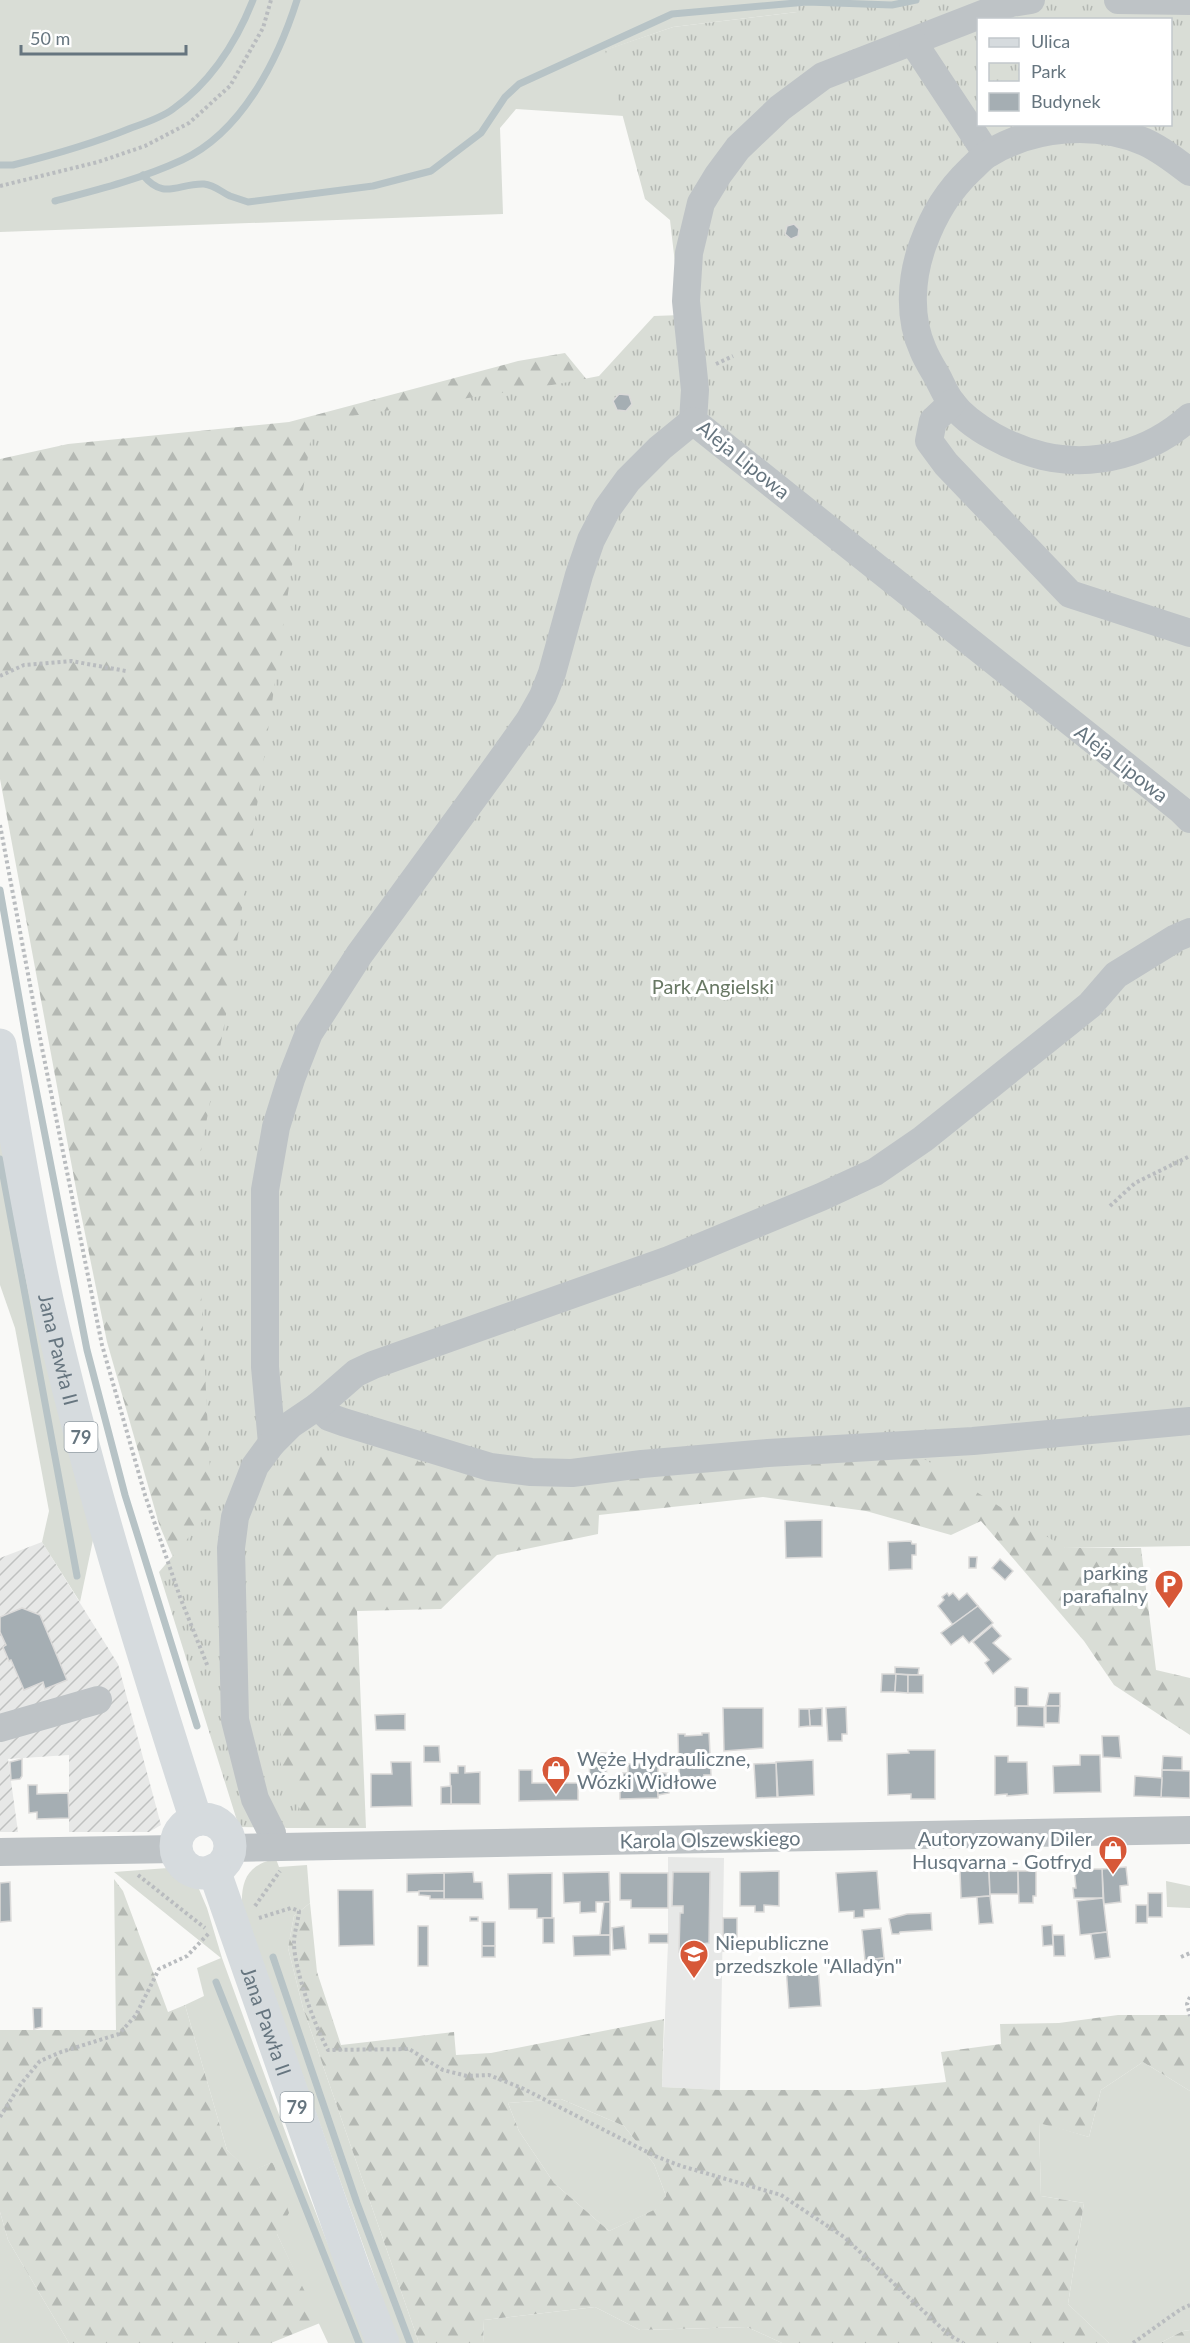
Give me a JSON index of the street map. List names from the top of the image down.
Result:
{
  "streets": {
    "main road": ["Jana Pawła II", "79"],
    "street": ["Aleja Lipowa", "Karola Olszewskiego"]
  },
  "crossings": [
    ["Jana Pawła II", "79"],
    ["Jana Pawła II", "Karola Olszewskiego"],
    ["79", "Karola Olszewskiego"]
  ],
  "parks": ["Park Angielski"],
  "places": {
    "parking": ["parking parafialny"],
    "shop": ["Węże Hydrauliczne, Wózki Widłowe", "Autoryzowany Diler Husqvarna - Gotfryd"],
    "school or university": ["Niepubliczne przedszkole \"Alladyn\""]
  },
  "legend": ["Ulica", "Park", "Budynek"],
  "scale_bar": "50 m"
}
